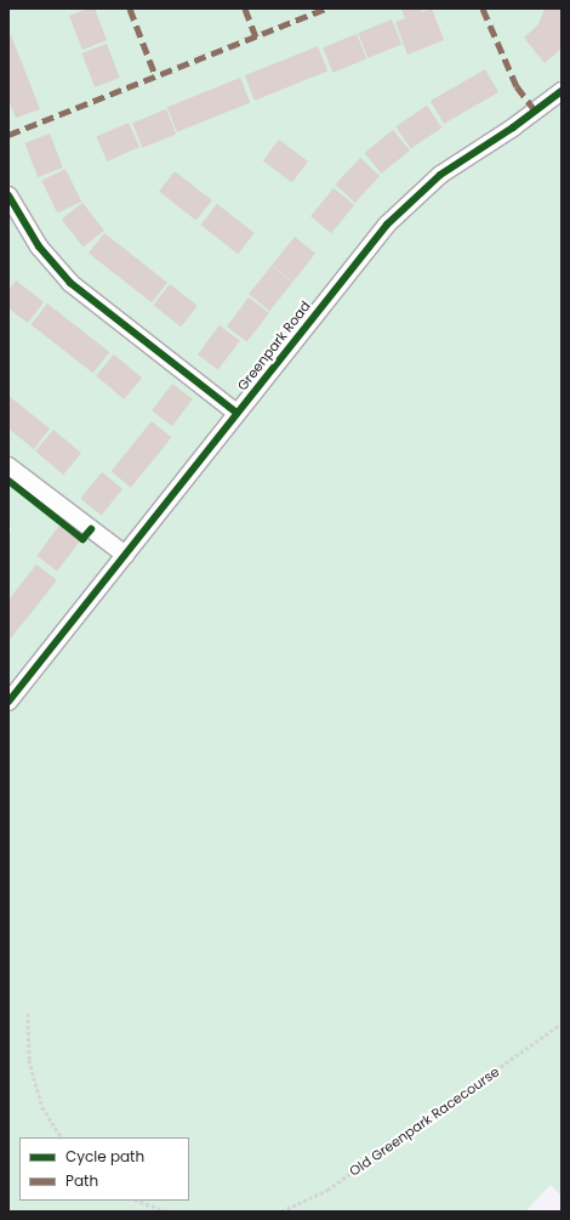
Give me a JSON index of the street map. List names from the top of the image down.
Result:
{
  "streets": {
    "street": ["Greenpark Road"],
    "path": ["Old Greenpark Racecourse"]
  },
  "legend": ["Cycle path", "Path"]
}
